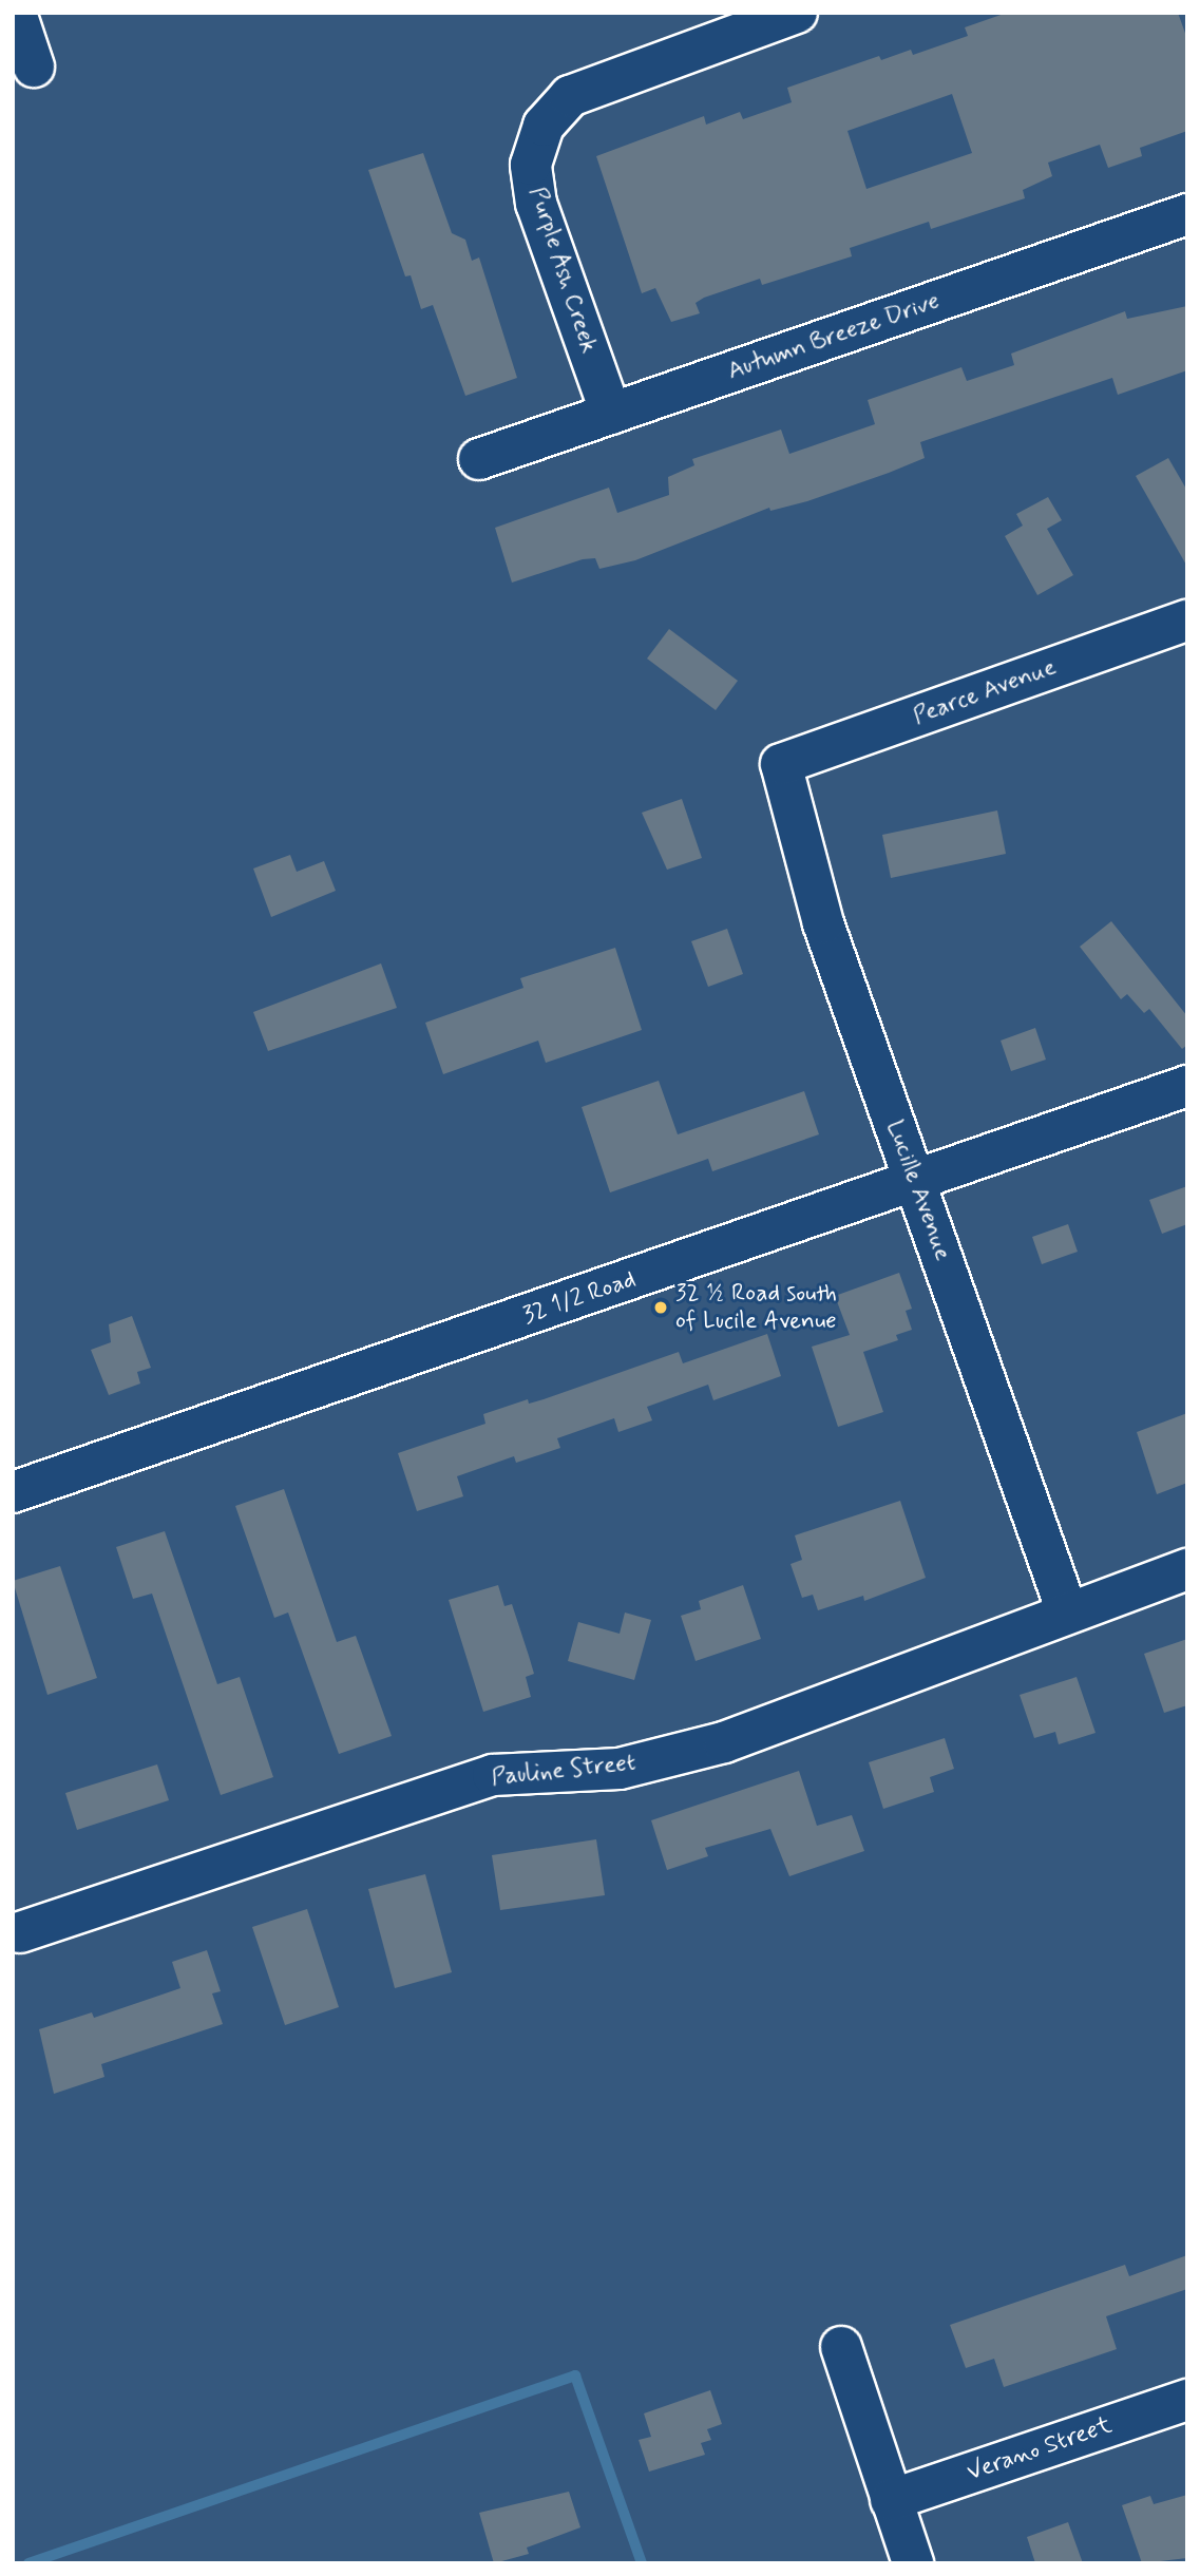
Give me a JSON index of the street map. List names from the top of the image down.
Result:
{
  "streets": {
    "street": [
      "Purple Ash Creek",
      "Autumn Breeze Drive",
      "Pearce Avenue",
      "Lucille Avenue",
      "32 1/2 Road",
      "Pauline Street",
      "Verano Street"
    ]
  },
  "crossings": [
    ["Purple Ash Creek", "Autumn Breeze Drive"],
    ["Pearce Avenue", "Lucille Avenue"],
    ["Lucille Avenue", "32 1/2 Road"],
    ["Lucille Avenue", "Pauline Street"]
  ],
  "places": ["32 ½ Road south of Lucile Avenue"]
}
